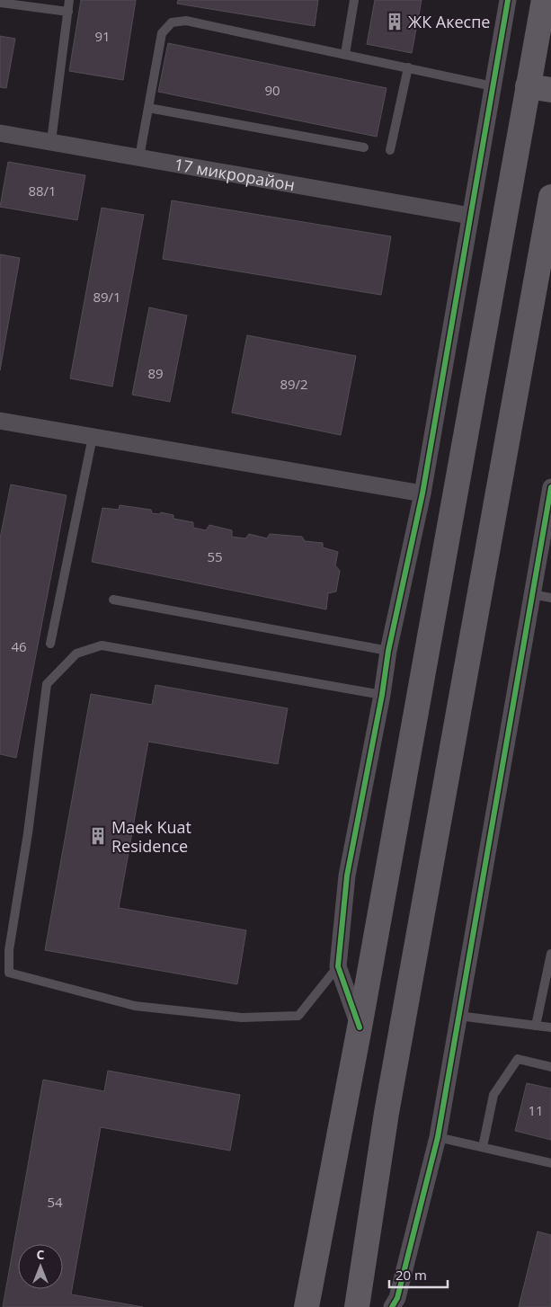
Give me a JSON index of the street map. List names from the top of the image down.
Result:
{
  "streets": {
    "street": ["17 микрорайон"]
  },
  "places": {
    "building": ["ЖК Акеспе", "Maek Kuat Residence"]
  },
  "house_numbers": [
    "91",
    "90",
    "88/1",
    "89/1",
    "89",
    "89/2",
    "55",
    "46",
    "11",
    "54"
  ],
  "scale_bar": "20 m",
  "north": "top"
}
